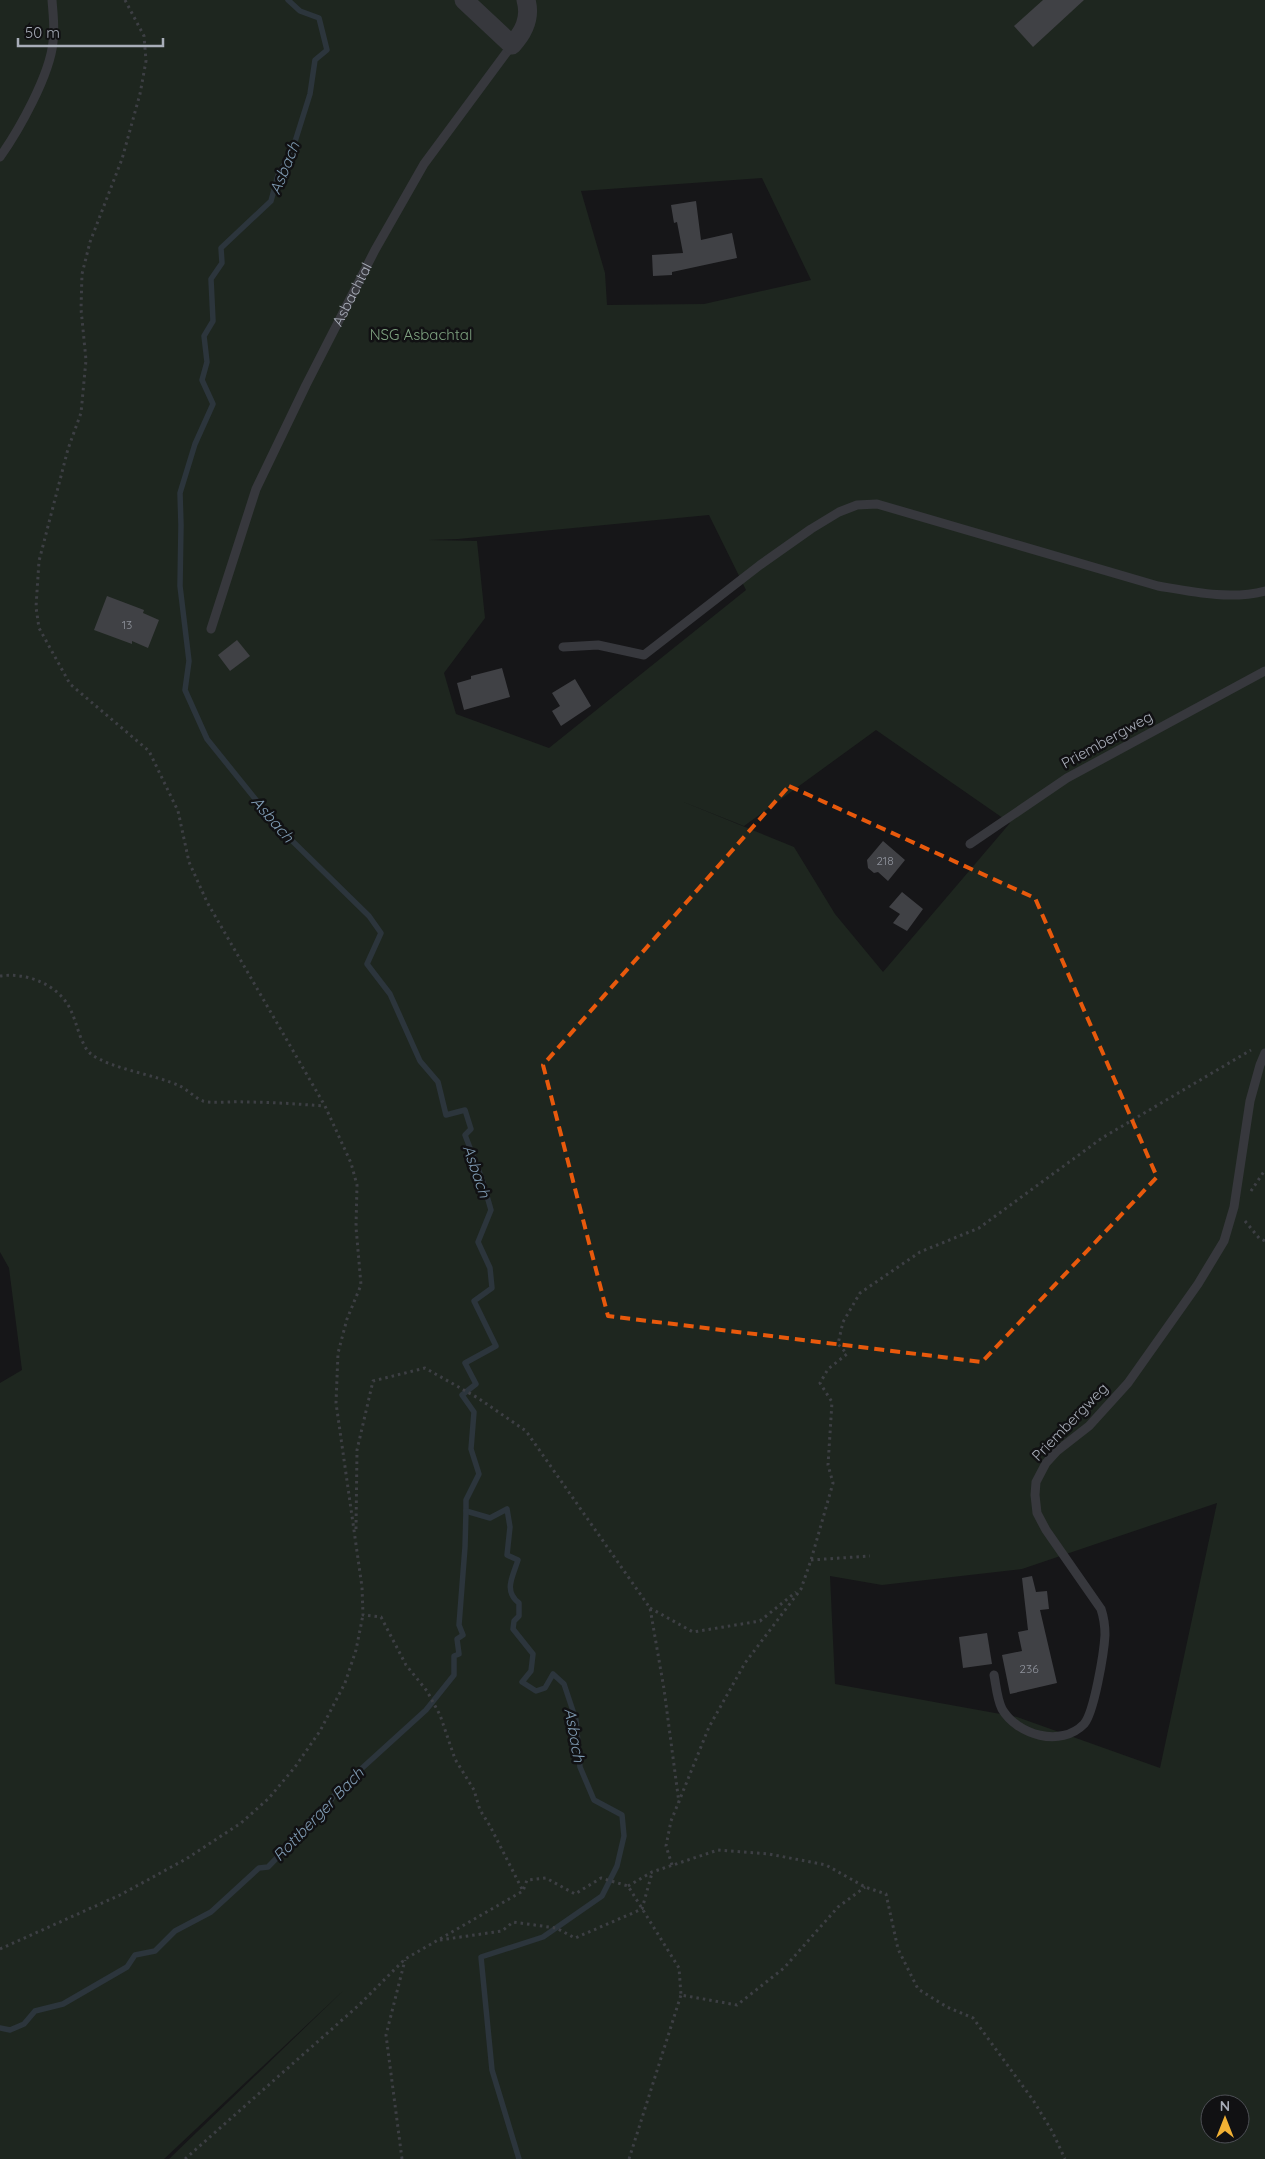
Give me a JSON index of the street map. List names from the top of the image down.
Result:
{
  "streets": {
    "lane": ["Asbachtal", "Priembergweg"]
  },
  "water": ["Asbach", "Rottberger Bach"],
  "parks": ["NSG Asbachtal"],
  "house_numbers": ["13", "218", "236"],
  "scale_bar": "50 m",
  "north": "top"
}
